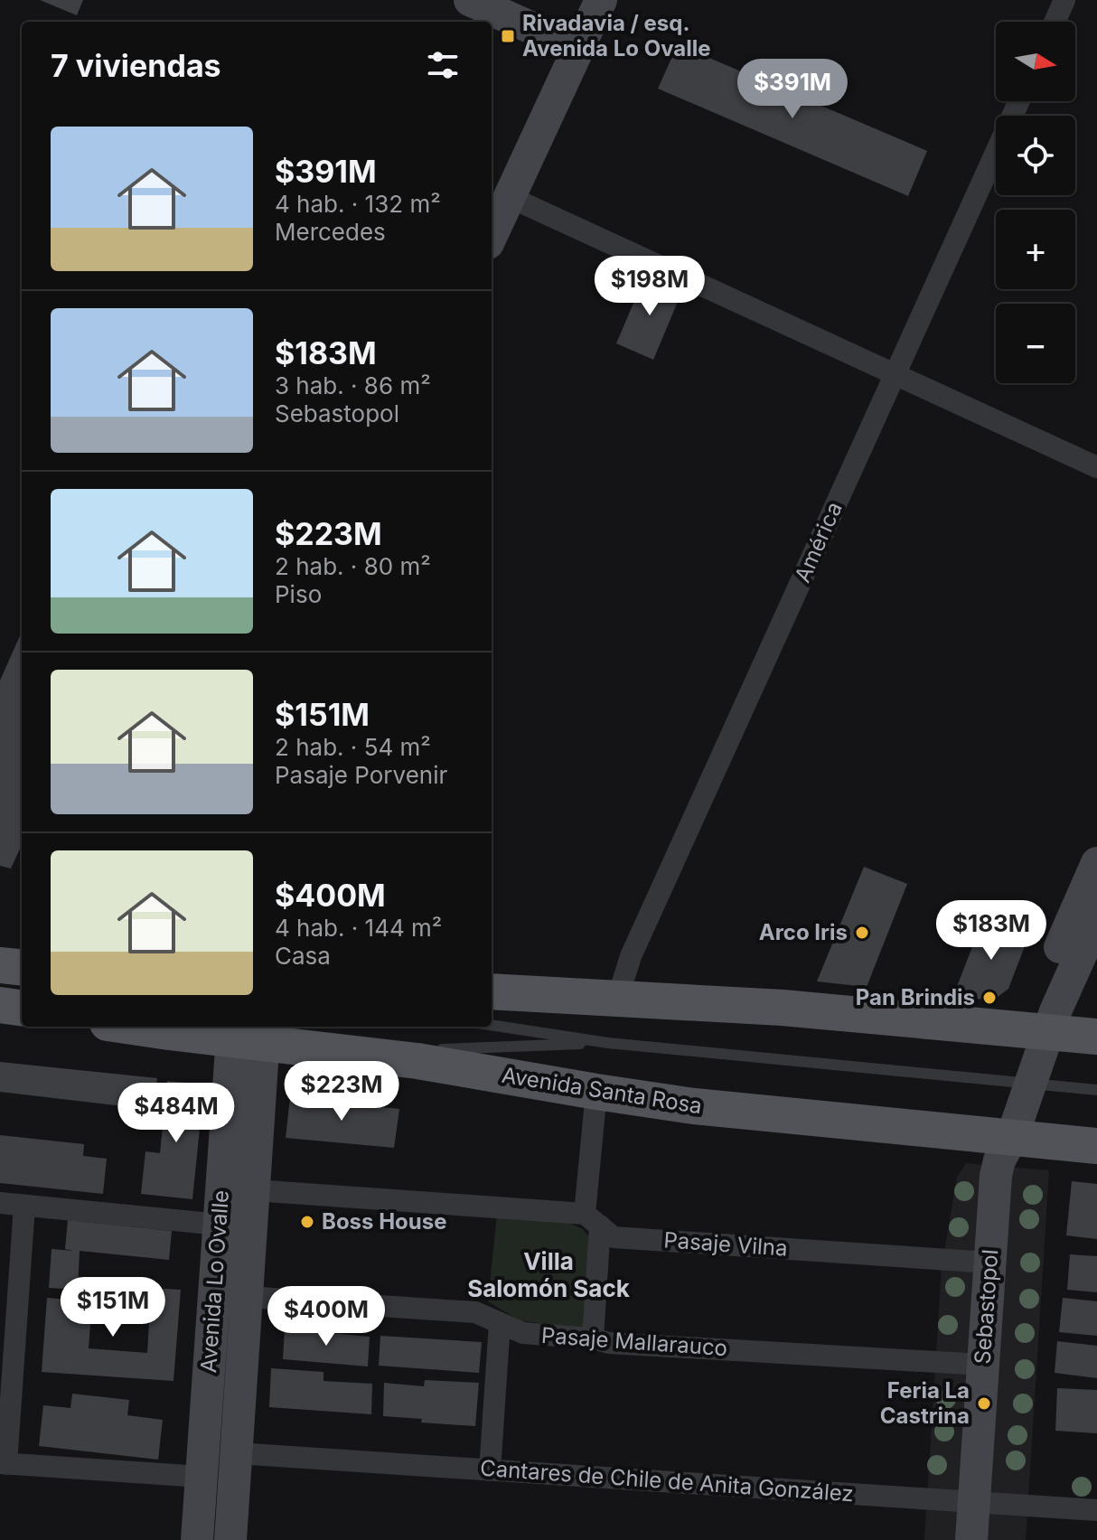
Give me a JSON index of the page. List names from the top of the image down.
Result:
{
  "streets": {
    "main road": ["Avenida Santa Rosa", "Avenida Lo Ovalle", "Sebastopol"],
    "street": [
      "América",
      "Pasaje Vilna",
      "Pasaje Mallarauco",
      "Cantares de Chile de Anita González"
    ]
  },
  "crossings": [
    ["Avenida Santa Rosa", "Avenida Lo Ovalle"],
    ["Avenida Santa Rosa", "Sebastopol"],
    ["Pasaje Vilna", "Avenida Lo Ovalle"],
    ["Pasaje Vilna", "Sebastopol"],
    ["Avenida Lo Ovalle", "Pasaje Mallarauco"],
    ["Avenida Lo Ovalle", "Cantares de Chile de Anita González"],
    ["Sebastopol", "Pasaje Mallarauco"],
    ["Sebastopol", "Cantares de Chile de Anita González"]
  ],
  "districts": ["Villa Salomón Sack"],
  "places": {
    "transit": ["Rivadavia / esq. Avenida Lo Ovalle"],
    "other": [
      "Arco Iris",
      "Pan Brindis",
      "Boss House",
      "Feria La Castrina"
    ]
  },
  "north": "right",
  "page": {
    "map_buttons": ["+", "−"],
    "heading": "7 viviendas",
    "price": [
      "$391M",
      "$198M",
      "$183M",
      "$223M",
      "$484M",
      "$151M",
      "$400M"
    ],
    "list": [
      {
        "name": "$391M",
        "note": "4 hab. · 132 m² · Mercedes"
      },
      {
        "name": "$183M",
        "note": "3 hab. · 86 m² · Sebastopol"
      },
      {
        "name": "$223M",
        "note": "2 hab. · 80 m² · Piso"
      },
      {
        "name": "$151M",
        "note": "2 hab. · 54 m² · Pasaje Porvenir"
      },
      {
        "name": "$400M",
        "note": "4 hab. · 144 m² · Casa"
      }
    ]
  }
}
